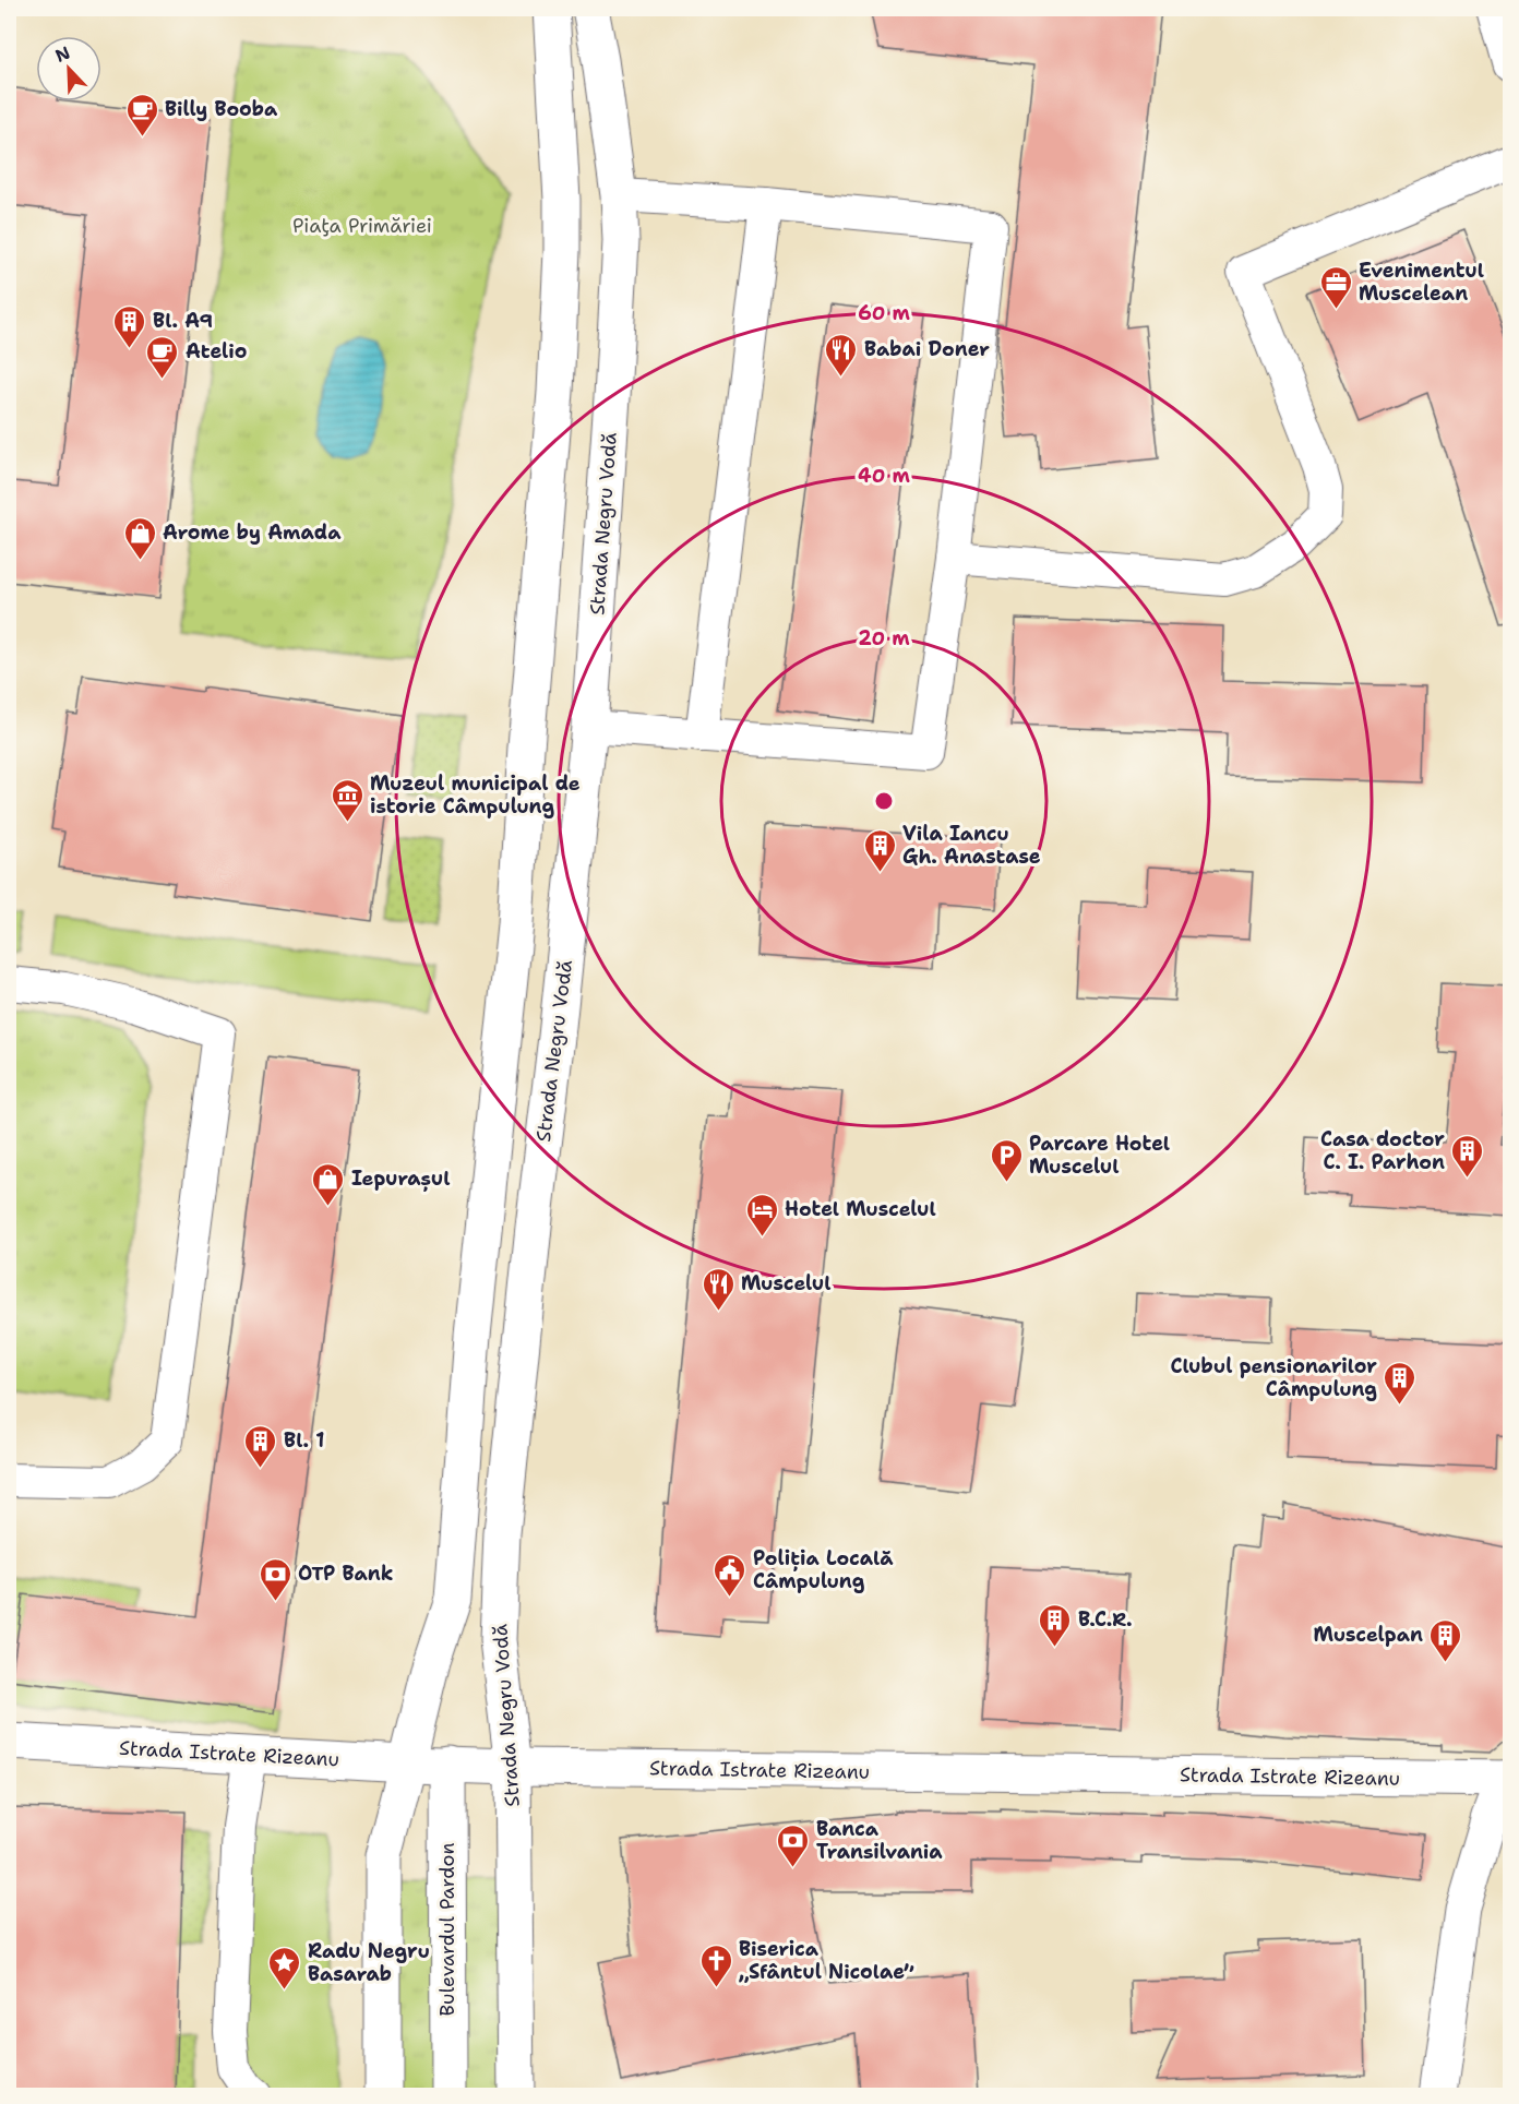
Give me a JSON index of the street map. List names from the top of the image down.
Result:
{
  "streets": {
    "street": ["Strada Negru Vodă", "Strada Istrate Rizeanu", "Bulevardul Pardon"]
  },
  "crossings": [
    ["Strada Negru Vodă", "Strada Istrate Rizeanu"],
    ["Strada Istrate Rizeanu", "Bulevardul Pardon"]
  ],
  "parks": ["Piaţa Primăriei"],
  "places": {
    "cafe": ["Billy Booba", "Atelio"],
    "office": ["Evenimentul Muscelean"],
    "building": [
      "Bl. A9",
      "Vila Iancu Gh. Anastase",
      "Casa doctor C. I. Parhon",
      "Clubul pensionarilor Câmpulung",
      "Bl. 1",
      "B.C.R.",
      "Muscelpan"
    ],
    "restaurant": ["Babai Doner", "Muscelul"],
    "shop": ["Arome by Amada", "Iepurașul"],
    "museum": ["Muzeul municipal de istorie Câmpulung"],
    "parking": ["Parcare Hotel Muscelul"],
    "hotel": ["Hotel Muscelul"],
    "public building": ["Poliția Locală Câmpulung"],
    "bank": ["OTP Bank", "Banca Transilvania"],
    "church": ["Biserica „Sfântul Nicolae”"],
    "place": ["Radu Negru Basarab"]
  },
  "north": "top left",
  "rings": ["60 m", "40 m", "20 m"]
}
